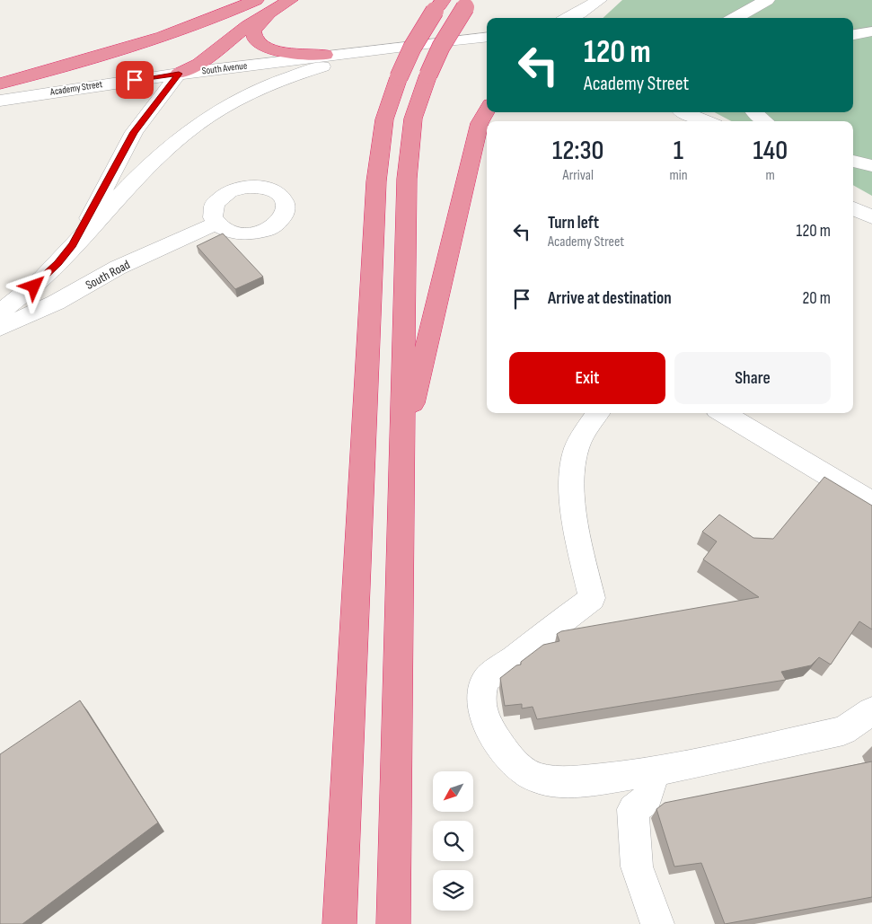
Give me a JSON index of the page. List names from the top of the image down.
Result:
{
  "streets": {
    "street": ["South Avenue", "Academy Street", "South Road"]
  },
  "crossings": [
    ["South Avenue", "Academy Street"]
  ],
  "north": "bottom left",
  "page": {
    "turn": ["120 m", "Academy Street"],
    "eta": [
      "12:30",
      "Arrival",
      "1",
      "min",
      "140",
      "m"
    ],
    "list": [
      {
        "name": "Turn left",
        "note": "Academy Street",
        "value": "120 m"
      },
      {
        "name": "Arrive at destination",
        "value": "20 m"
      }
    ],
    "buttons": ["Exit", "Share"]
  }
}
